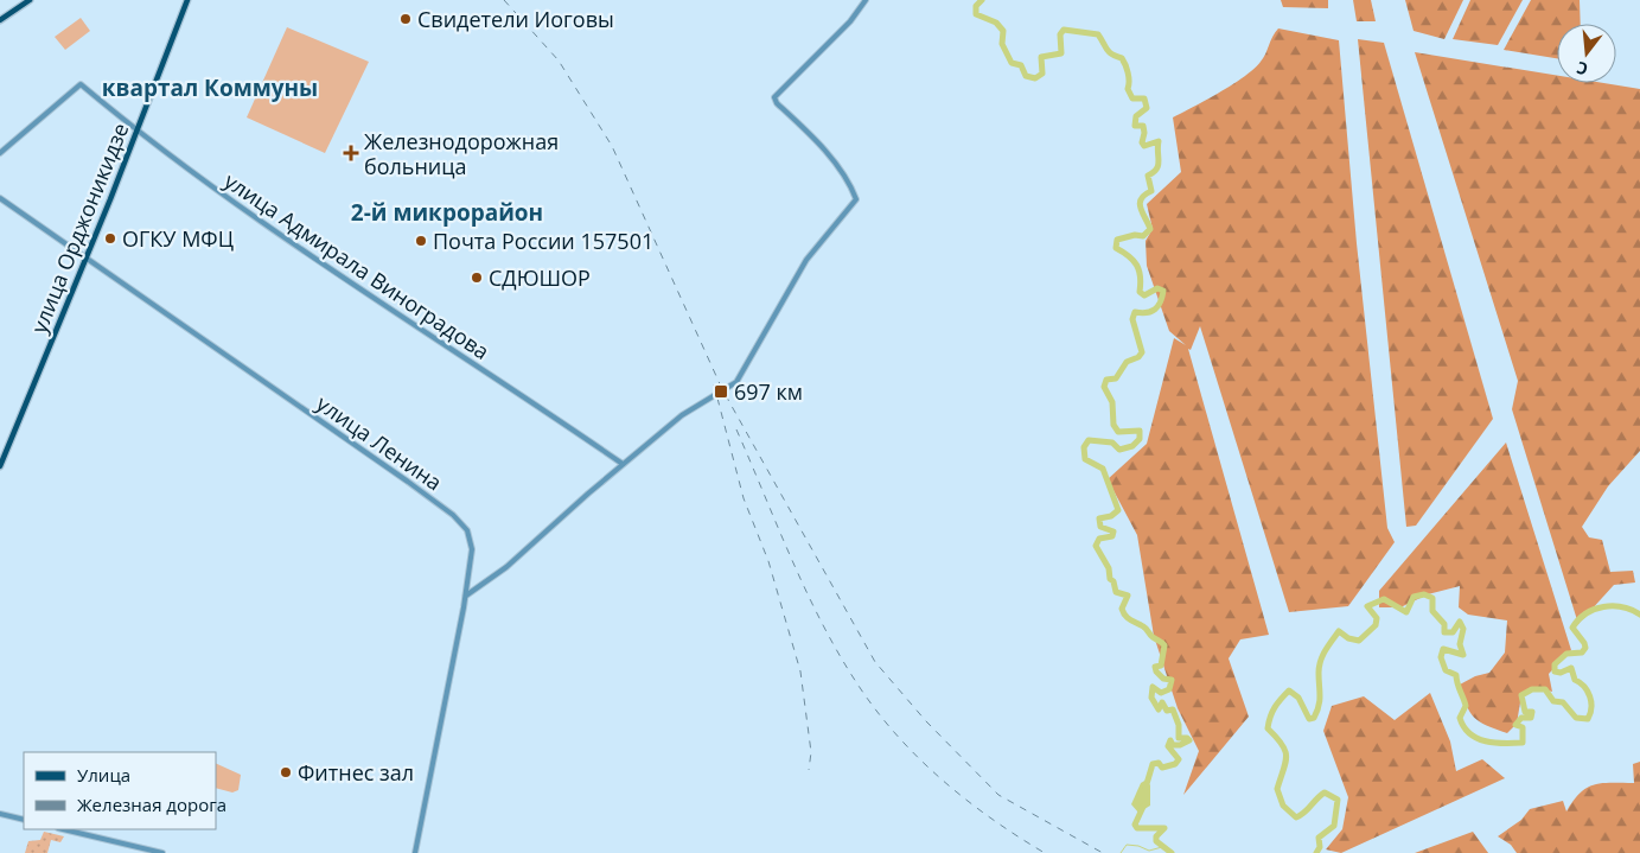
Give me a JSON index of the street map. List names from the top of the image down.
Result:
{
  "streets": {
    "main road": ["улица Орджоникидзе"],
    "street": ["улица Адмирала Виноградова", "улица Ленина"]
  },
  "crossings": [
    ["улица Орджоникидзе", "улица Адмирала Виноградова"],
    ["улица Орджоникидзе", "улица Ленина"]
  ],
  "districts": ["квартал Коммуны", "2-й микрорайон"],
  "places": {
    "other": [
      "Свидетели Иоговы",
      "ОГКУ МФЦ",
      "Почта России 157501",
      "СДЮШОР",
      "Фитнес зал"
    ],
    "health": ["Железнодорожная больница"],
    "transit": ["697 км"]
  },
  "legend": ["Улица", "Железная дорога"],
  "north": "bottom"
}
